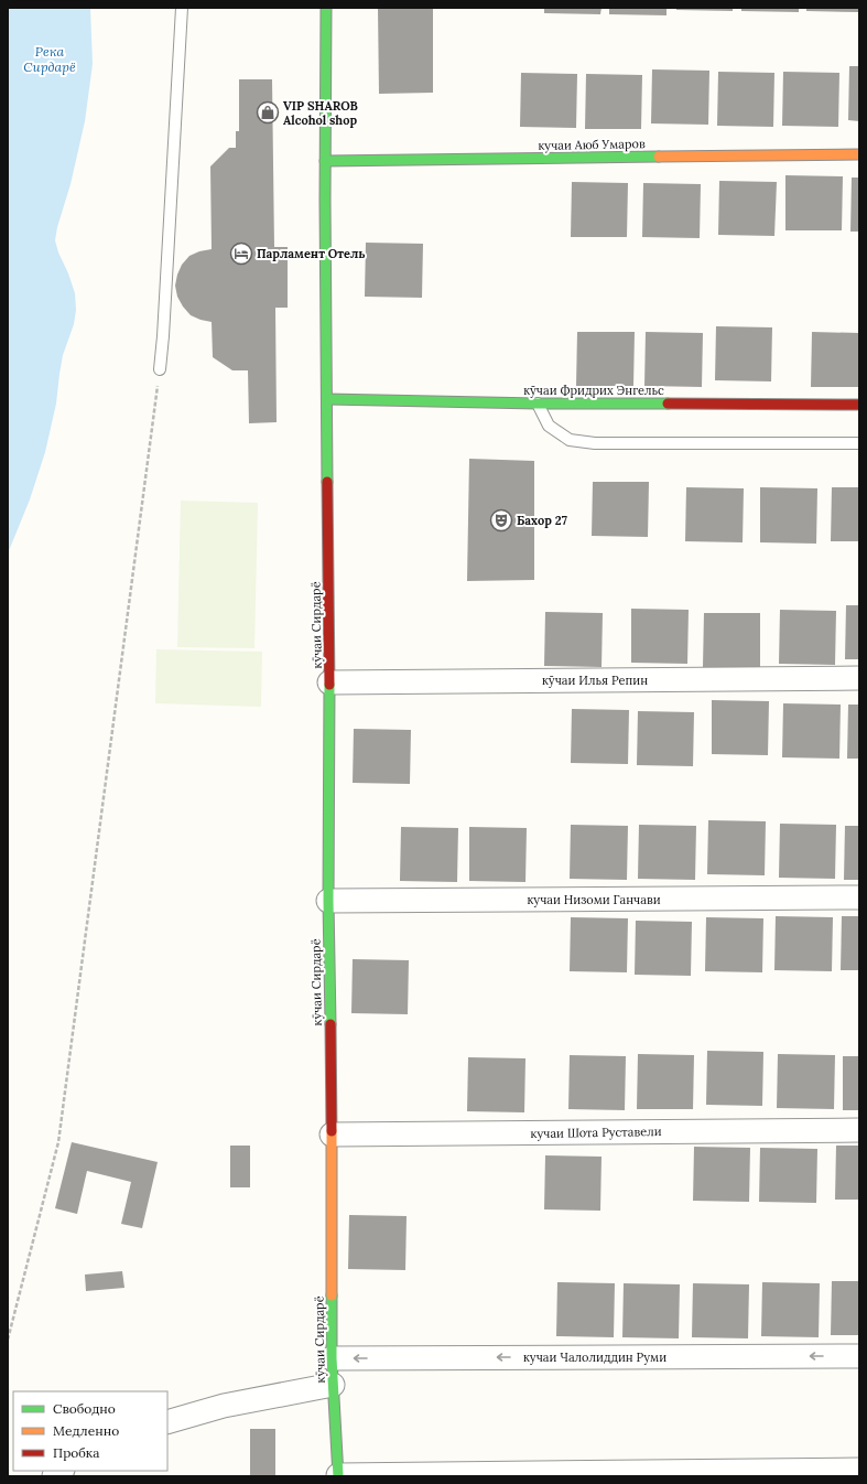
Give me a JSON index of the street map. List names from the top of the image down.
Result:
{
  "streets": {
    "main road": ["кучаи Аюб Умаров", "кӯчаи Фридрих Энгельс", "кӯчаи Сирдарё"],
    "street": [
      "кӯчаи Илья Репин",
      "кучаи Низоми Ганчави",
      "кучаи Шота Руставели",
      "кучаи Чалолиддин Руми"
    ]
  },
  "crossings": [
    ["кучаи Аюб Умаров", "кӯчаи Сирдарё"],
    ["кӯчаи Фридрих Энгельс", "кӯчаи Сирдарё"],
    ["кӯчаи Сирдарё", "кӯчаи Илья Репин"],
    ["кӯчаи Сирдарё", "кучаи Низоми Ганчави"],
    ["кӯчаи Сирдарё", "кучаи Шота Руставели"],
    ["кӯчаи Сирдарё", "кучаи Чалолиддин Руми"]
  ],
  "water": ["Река Сирдарё"],
  "places": {
    "shop": ["VIP SHAROB Alcohol shop"],
    "hotel": ["Парламент Отель"],
    "theatre": ["Бахор 27"]
  },
  "legend": ["Свободно", "Медленно", "Пробка"]
}
